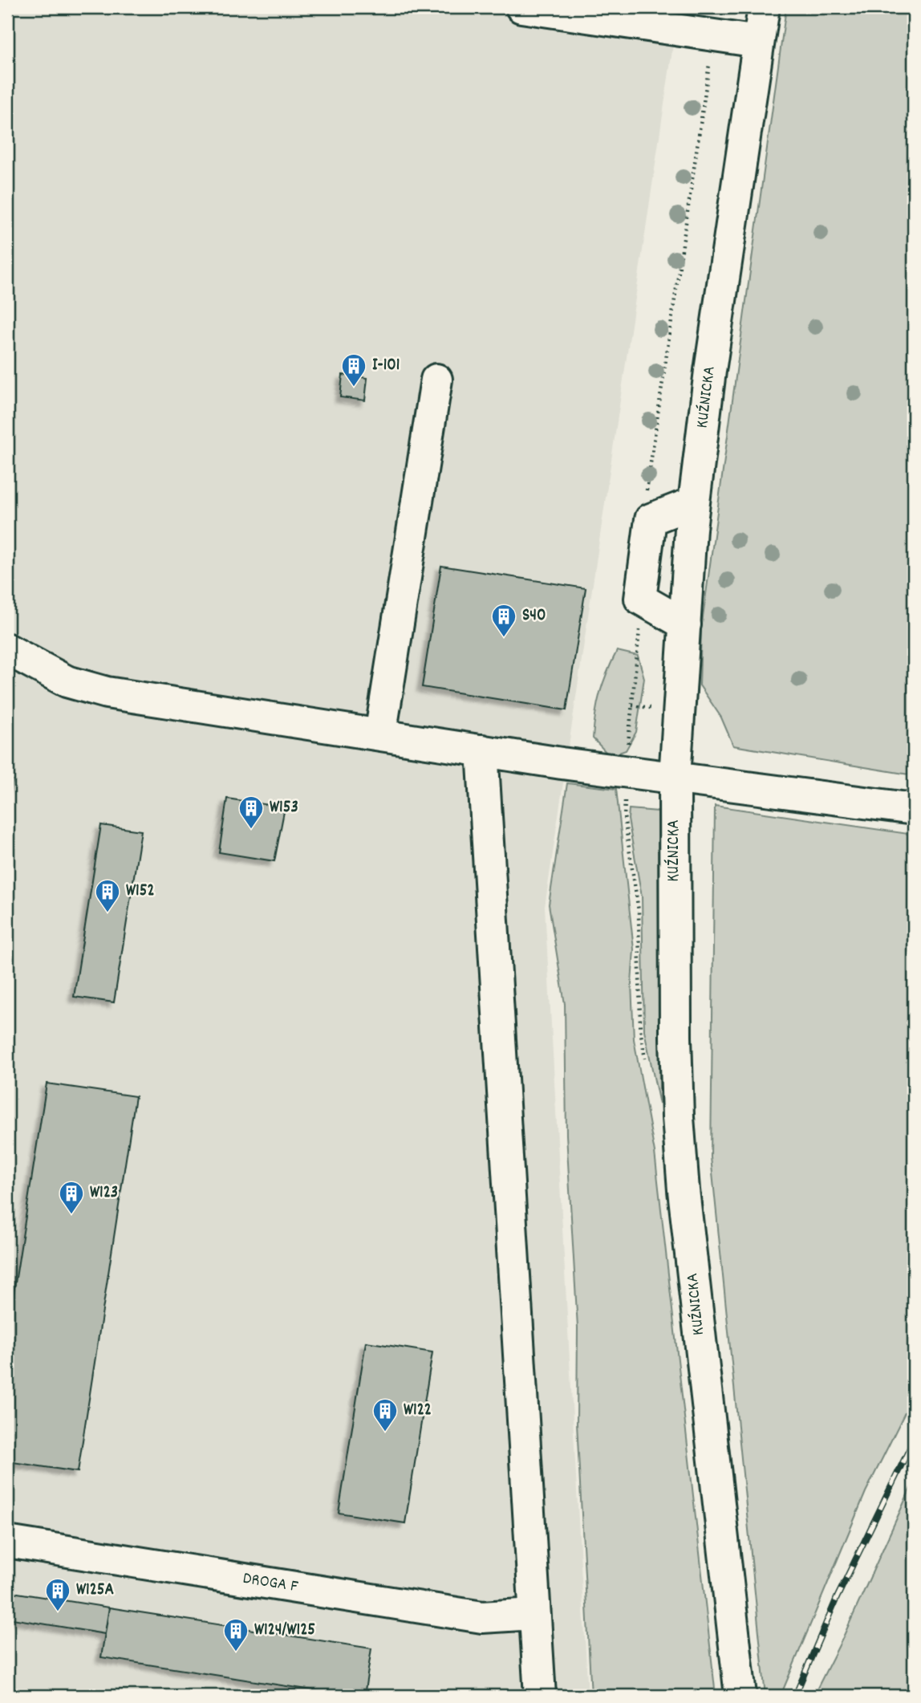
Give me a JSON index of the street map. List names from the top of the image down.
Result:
{
  "streets": {
    "street": ["KUŹNICKA", "DROGA F"]
  },
  "places": {
    "building": [
      "I-101",
      "S40",
      "W153",
      "W152",
      "W123",
      "W122",
      "W125A",
      "W124/W125"
    ]
  }
}
